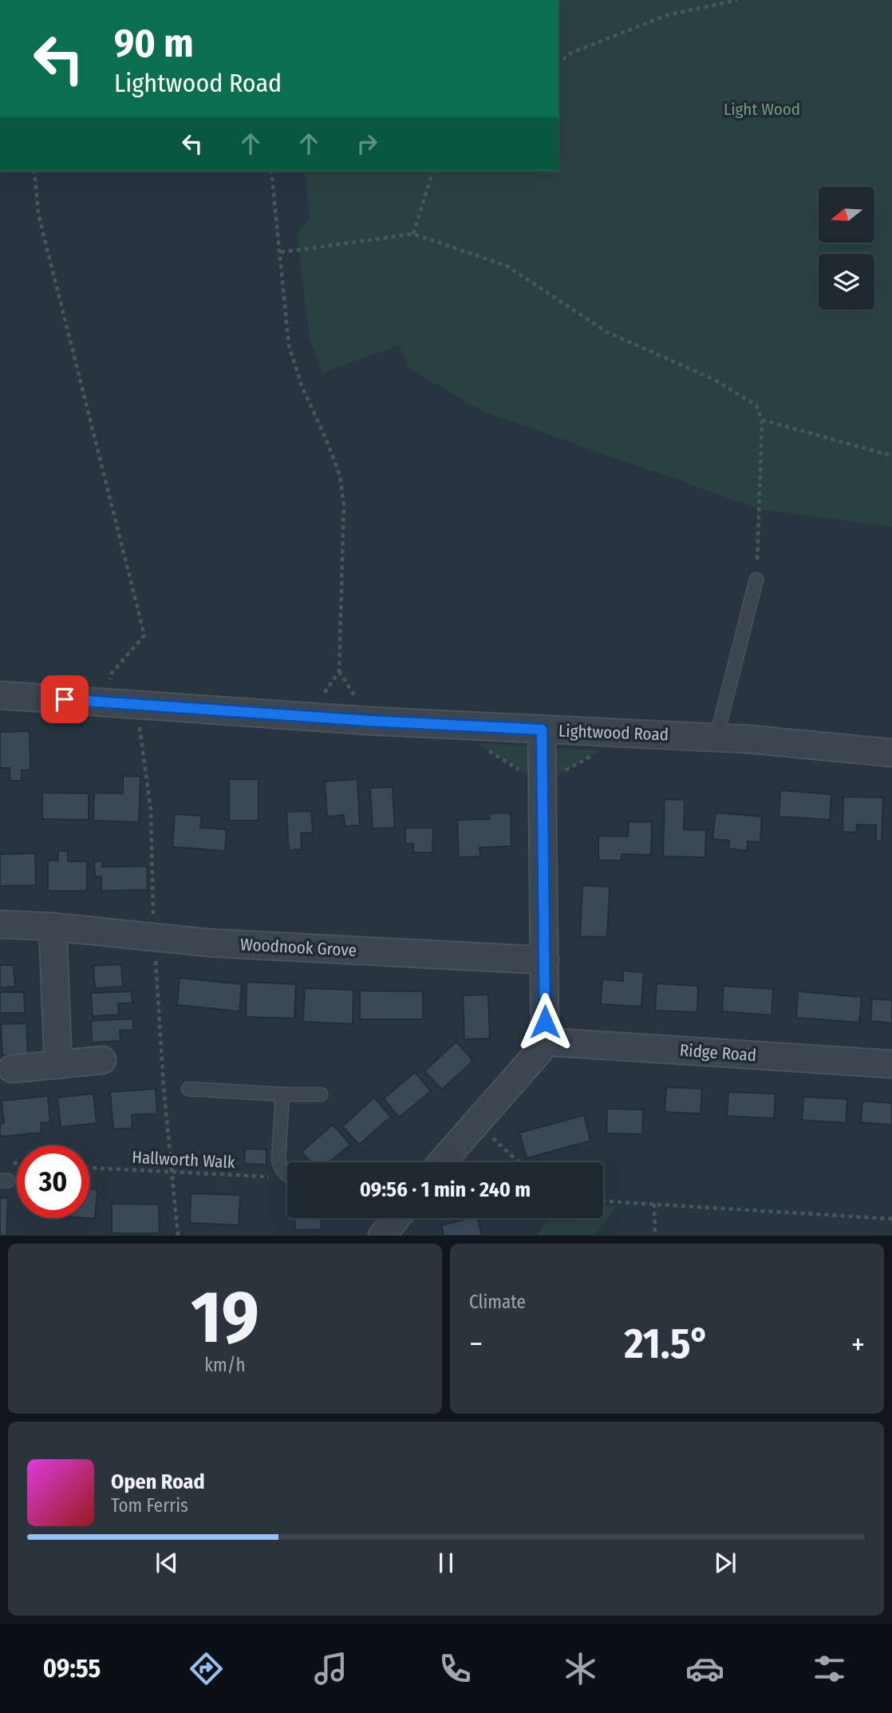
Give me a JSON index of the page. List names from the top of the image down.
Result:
{
  "streets": {
    "street": ["Lightwood Road", "Woodnook Grove", "Ridge Road"],
    "path": ["Hallworth Walk"]
  },
  "parks": ["Light Wood"],
  "north": "left",
  "page": {
    "turn": ["90 m", "Lightwood Road"],
    "limit": "30",
    "trip": "09:56 · 1 min · 240 m",
    "tile": [
      ["19", "km/h"],
      "Climate"
    ],
    "heat": ["−", "21.5°", "+"],
    "song": ["Open Road", "Tom Ferris"],
    "tabs": "09:55"
  }
}
